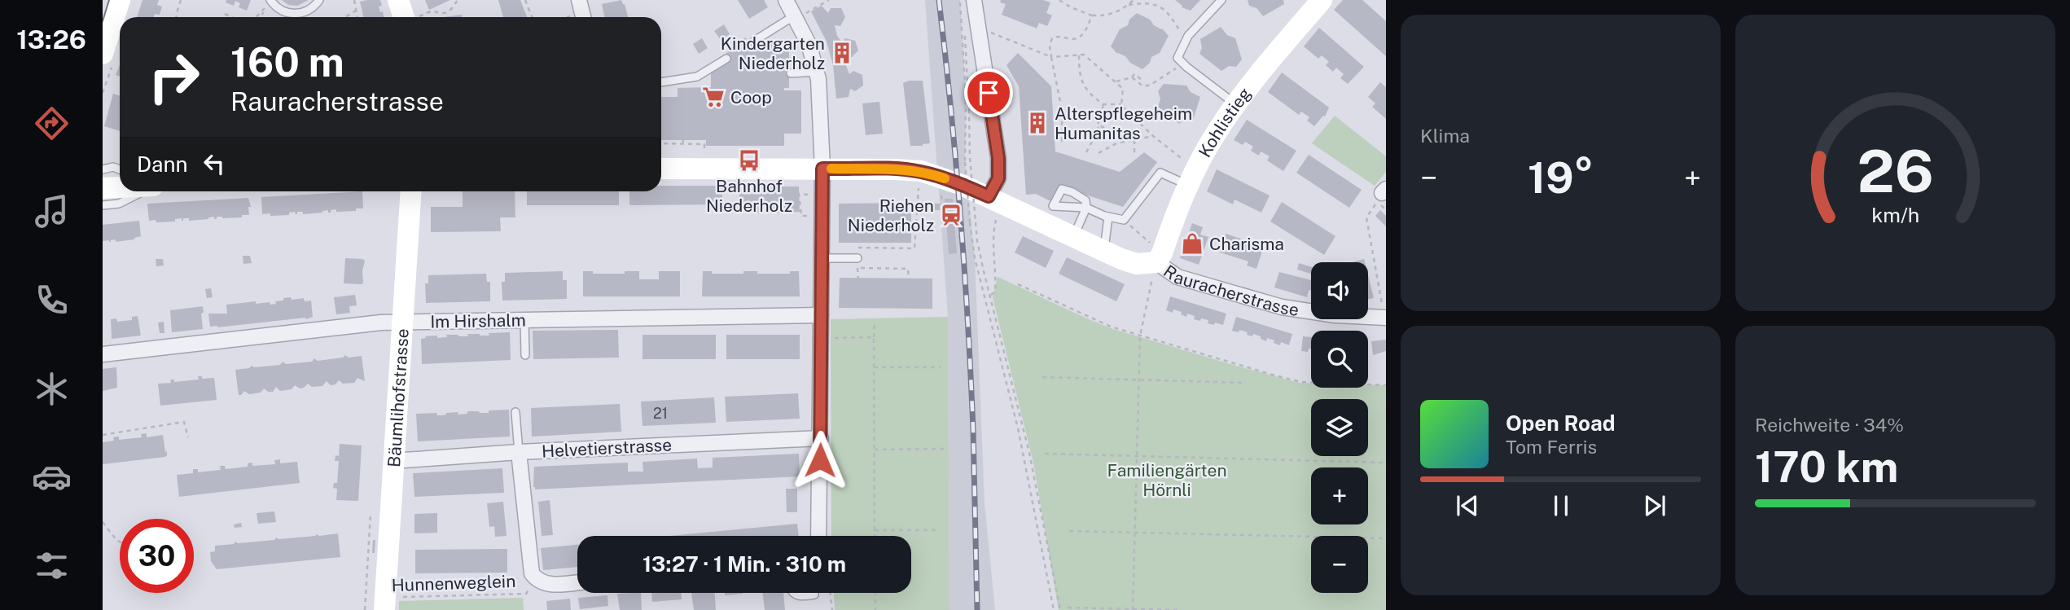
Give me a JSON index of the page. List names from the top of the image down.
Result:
{
  "streets": {
    "street": [
      "Kohlistieg",
      "Rauracherstrasse",
      "Im Hirshalm",
      "Bäumlihofstrasse",
      "Helvetierstrasse"
    ],
    "path": ["Hunnenweglein"]
  },
  "crossings": [
    ["Kohlistieg", "Rauracherstrasse"],
    ["Im Hirshalm", "Bäumlihofstrasse"],
    ["Bäumlihofstrasse", "Helvetierstrasse"],
    ["Bäumlihofstrasse", "Hunnenweglein"]
  ],
  "parks": ["Familiengärten Hörnli"],
  "places": {
    "building": ["Kindergarten Niederholz", "Alterspflegeheim Humanitas"],
    "supermarket": ["Coop"],
    "bus stop": ["Bahnhof Niederholz"],
    "station": ["Riehen Niederholz"],
    "shop": ["Charisma"]
  },
  "house_numbers": ["21"],
  "page": {
    "tabs": "13:26",
    "tile": [
      "Klima",
      ["Reichweite · 34%", "170 km"]
    ],
    "turn": ["160 m", "Rauracherstrasse"],
    "then": "Dann",
    "heat": ["−", "19°", "+"],
    "map_buttons": ["+", "−"],
    "song": ["Open Road", "Tom Ferris"],
    "limit": "30",
    "trip": "13:27 · 1 Min. · 310 m",
    "gauge": ["26", "km/h"]
  }
}
